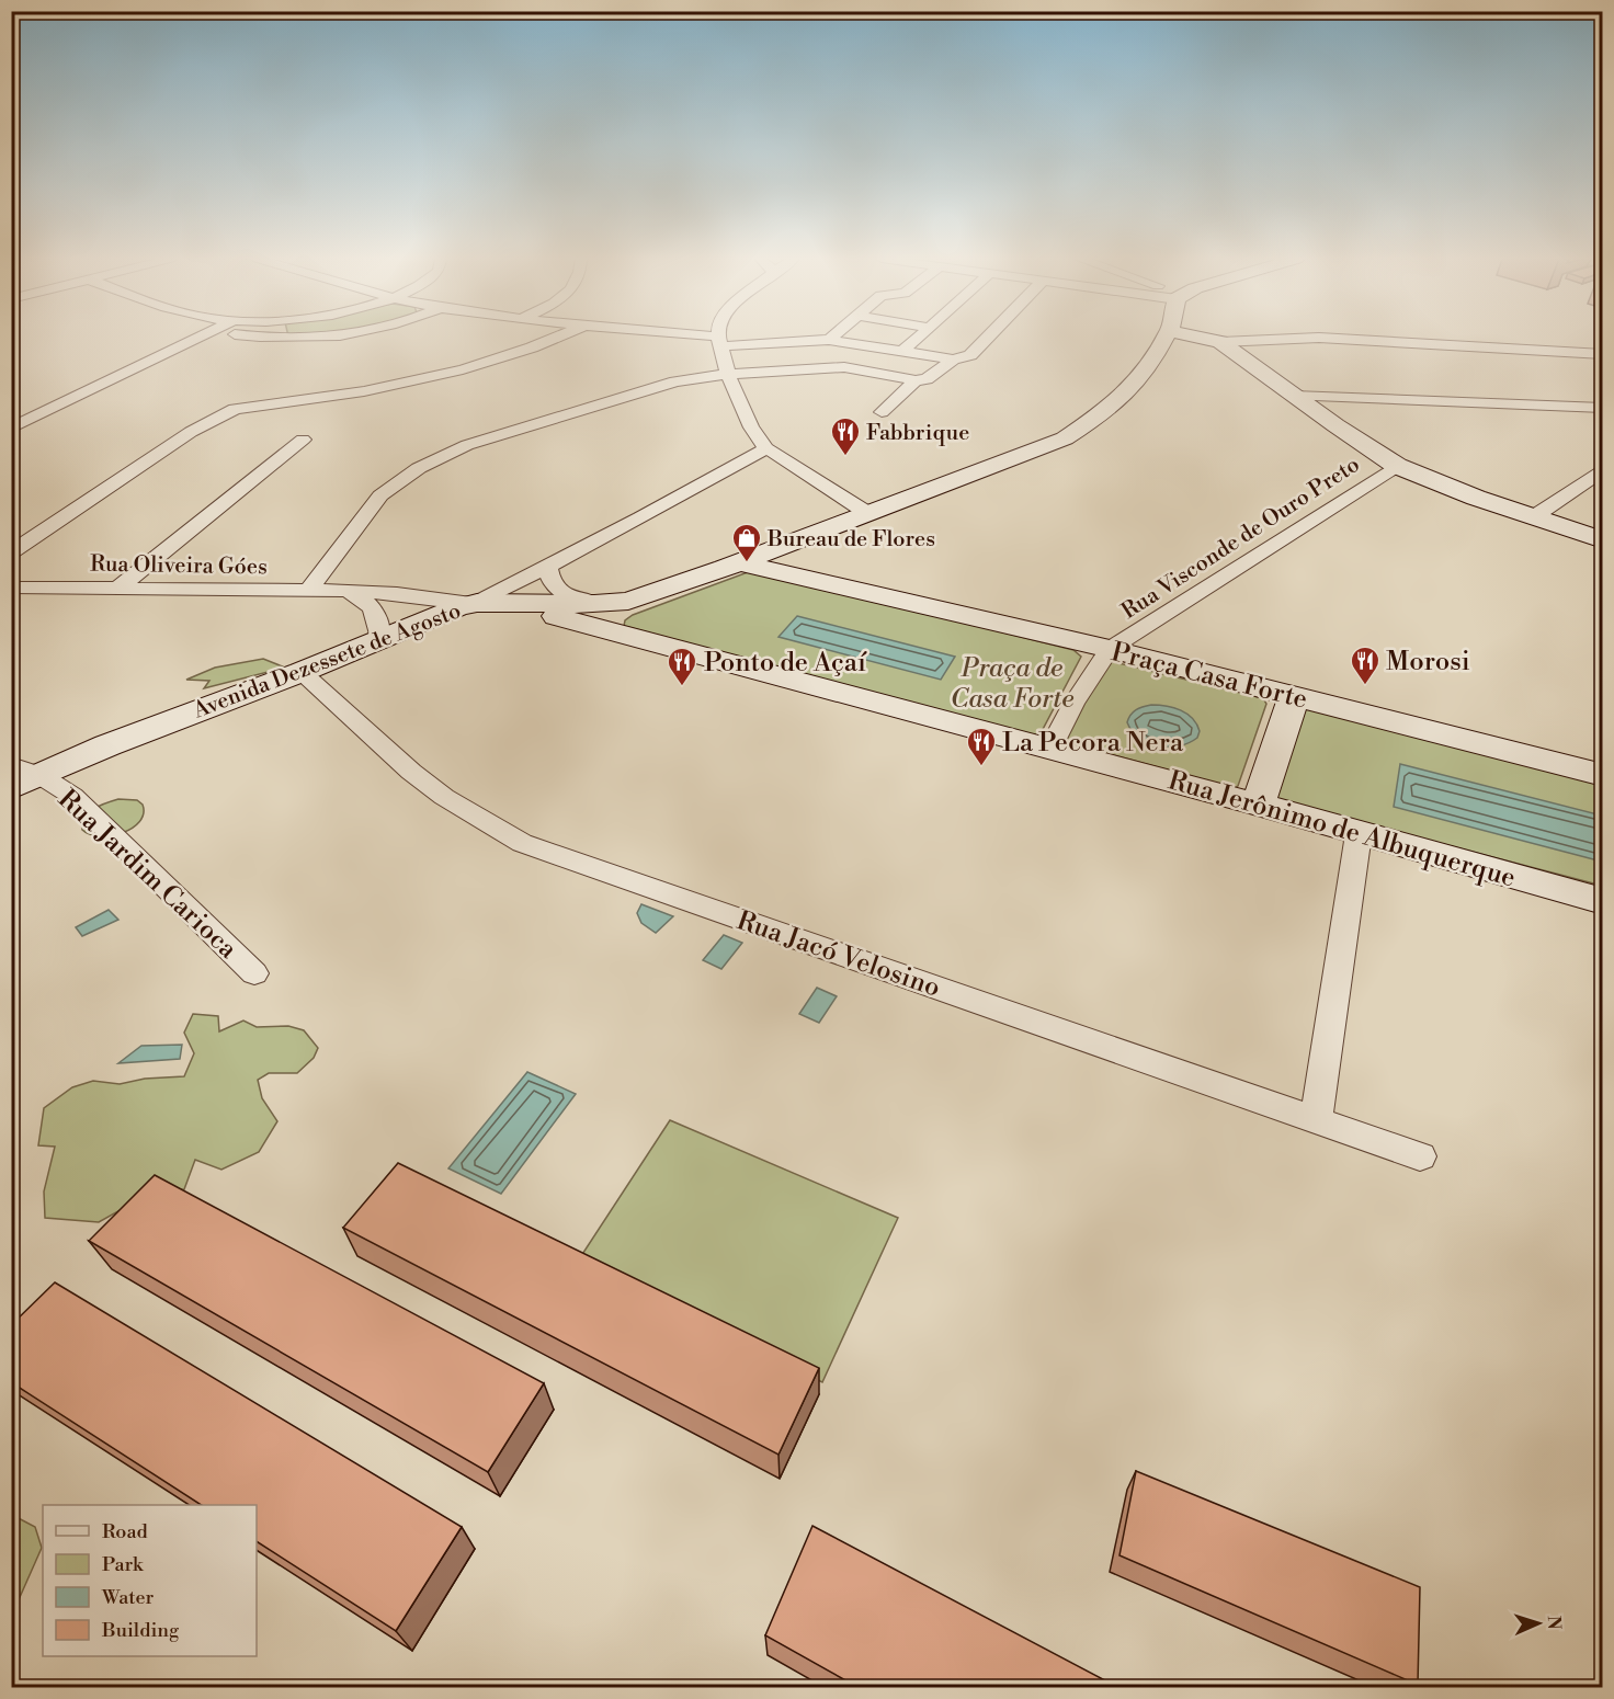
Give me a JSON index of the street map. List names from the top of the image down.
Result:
{
  "streets": {
    "main road": ["Avenida Dezessete de Agosto", "Praça Casa Forte", "Rua Jerônimo de Albuquerque"],
    "street": [
      "Rua Visconde de Ouro Preto",
      "Rua Oliveira Góes",
      "Rua Jardim Carioca",
      "Rua Jacó Velosino"
    ]
  },
  "crossings": [
    ["Rua Visconde de Ouro Preto", "Praça Casa Forte"],
    ["Rua Oliveira Góes", "Avenida Dezessete de Agosto"],
    ["Avenida Dezessete de Agosto", "Praça Casa Forte"],
    ["Avenida Dezessete de Agosto", "Rua Jerônimo de Albuquerque"],
    ["Avenida Dezessete de Agosto", "Rua Jardim Carioca"],
    ["Avenida Dezessete de Agosto", "Rua Jacó Velosino"]
  ],
  "parks": ["Praça de Casa Forte"],
  "places": {
    "restaurant": [
      "Fabbrique",
      "Morosi",
      "Ponto de Açaí",
      "La Pecora Nera"
    ],
    "shop": ["Bureau de Flores"]
  },
  "legend": [
    "Road",
    "Park",
    "Water",
    "Building"
  ],
  "north": "right"
}
